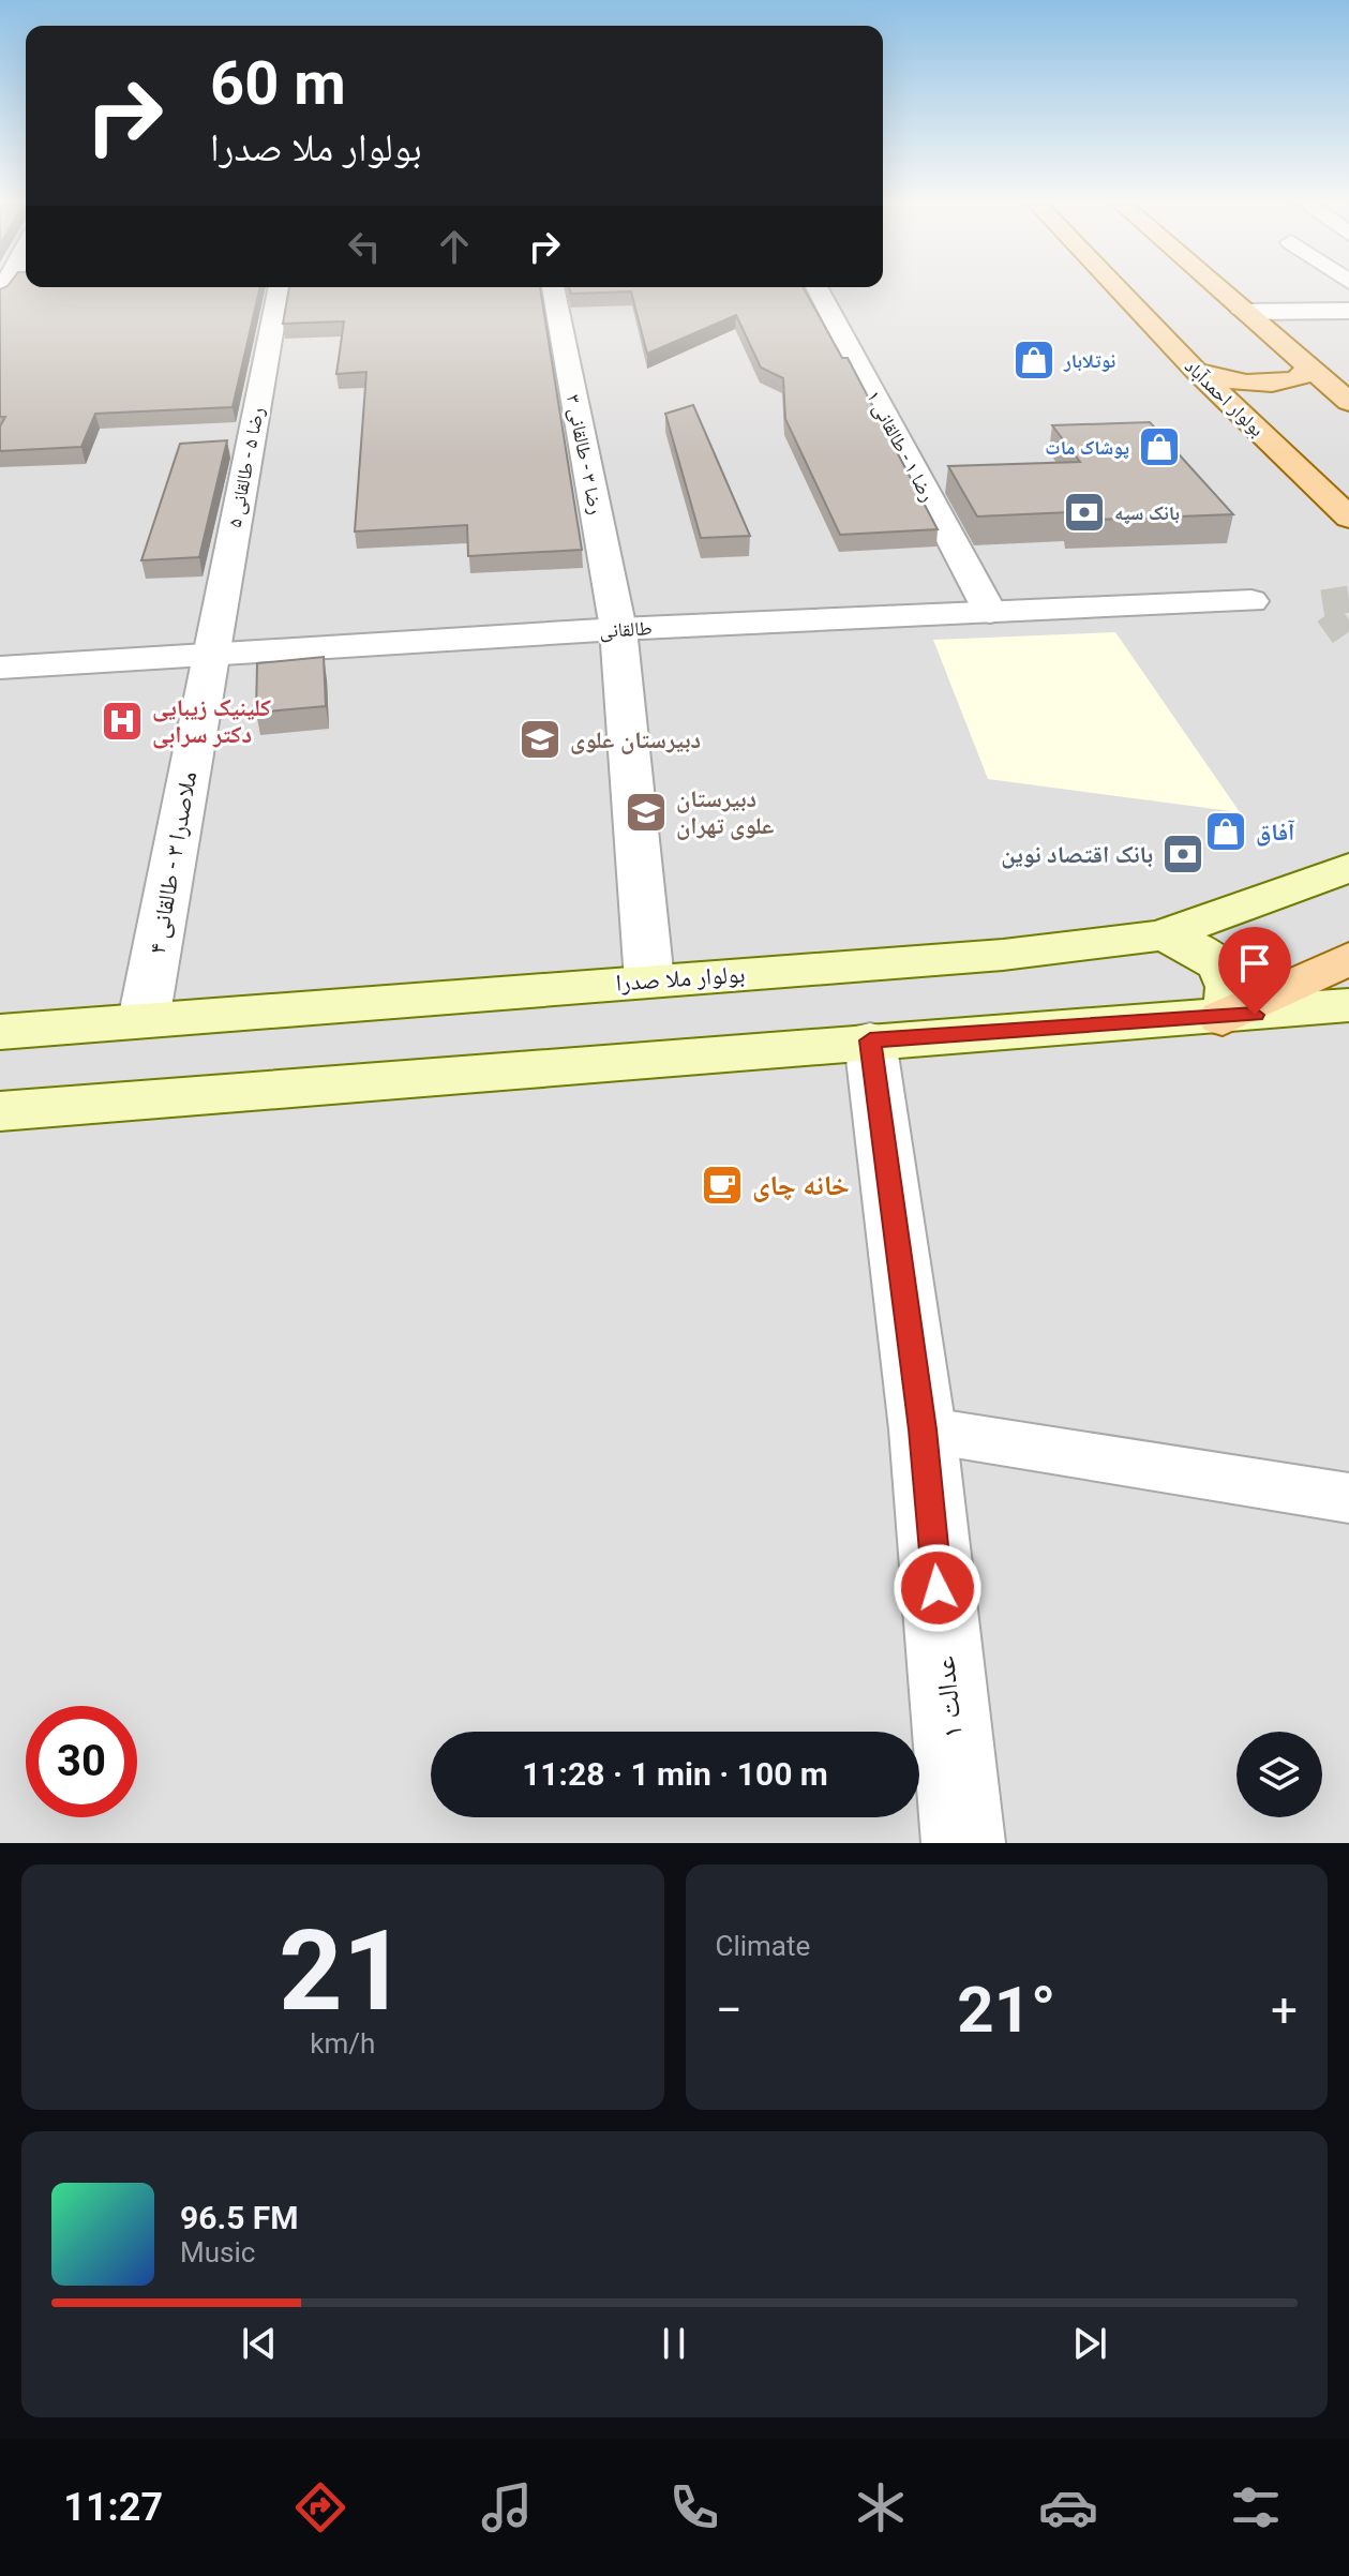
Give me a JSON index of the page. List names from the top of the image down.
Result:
{
  "streets": {
    "main road": ["بولوار احمدآباد", "بولوار ملا صدرا"],
    "street": [
      "رضا ۱ - طالقانی ۱",
      "رضا ۳ - طالقانی ۳",
      "رضا ۵ - طالقانی ۵",
      "طالقانی",
      "ملاصدرا ۳ - طالقانی ۴",
      "عدالت ۱"
    ]
  },
  "crossings": [
    ["رضا ۱ - طالقانی ۱", "طالقانی"],
    ["رضا ۳ - طالقانی ۳", "طالقانی"],
    ["رضا ۳ - طالقانی ۳", "بولوار ملا صدرا"],
    ["رضا ۵ - طالقانی ۵", "طالقانی"],
    ["رضا ۵ - طالقانی ۵", "ملاصدرا ۳ - طالقانی ۴"],
    ["طالقانی", "ملاصدرا ۳ - طالقانی ۴"],
    ["ملاصدرا ۳ - طالقانی ۴", "بولوار ملا صدرا"]
  ],
  "places": {
    "shop": ["نوتلابار", "پوشاک مات", "آفاق"],
    "bank": ["بانک سپه", "بانک اقتصاد نوین"],
    "hospital": ["کلینیک زیبایی دکتر سرابی"],
    "school or university": ["دبیرستان علوی", "دبیرستان علوی تهران"],
    "cafe": ["خانه چای"]
  },
  "page": {
    "turn": ["60 m", "بولوار ملا صدرا"],
    "limit": "30",
    "trip": "11:28 · 1 min · 100 m",
    "tile": [
      ["21", "km/h"],
      "Climate"
    ],
    "heat": ["−", "21°", "+"],
    "song": ["96.5 FM", "Music"],
    "tabs": "11:27"
  }
}
